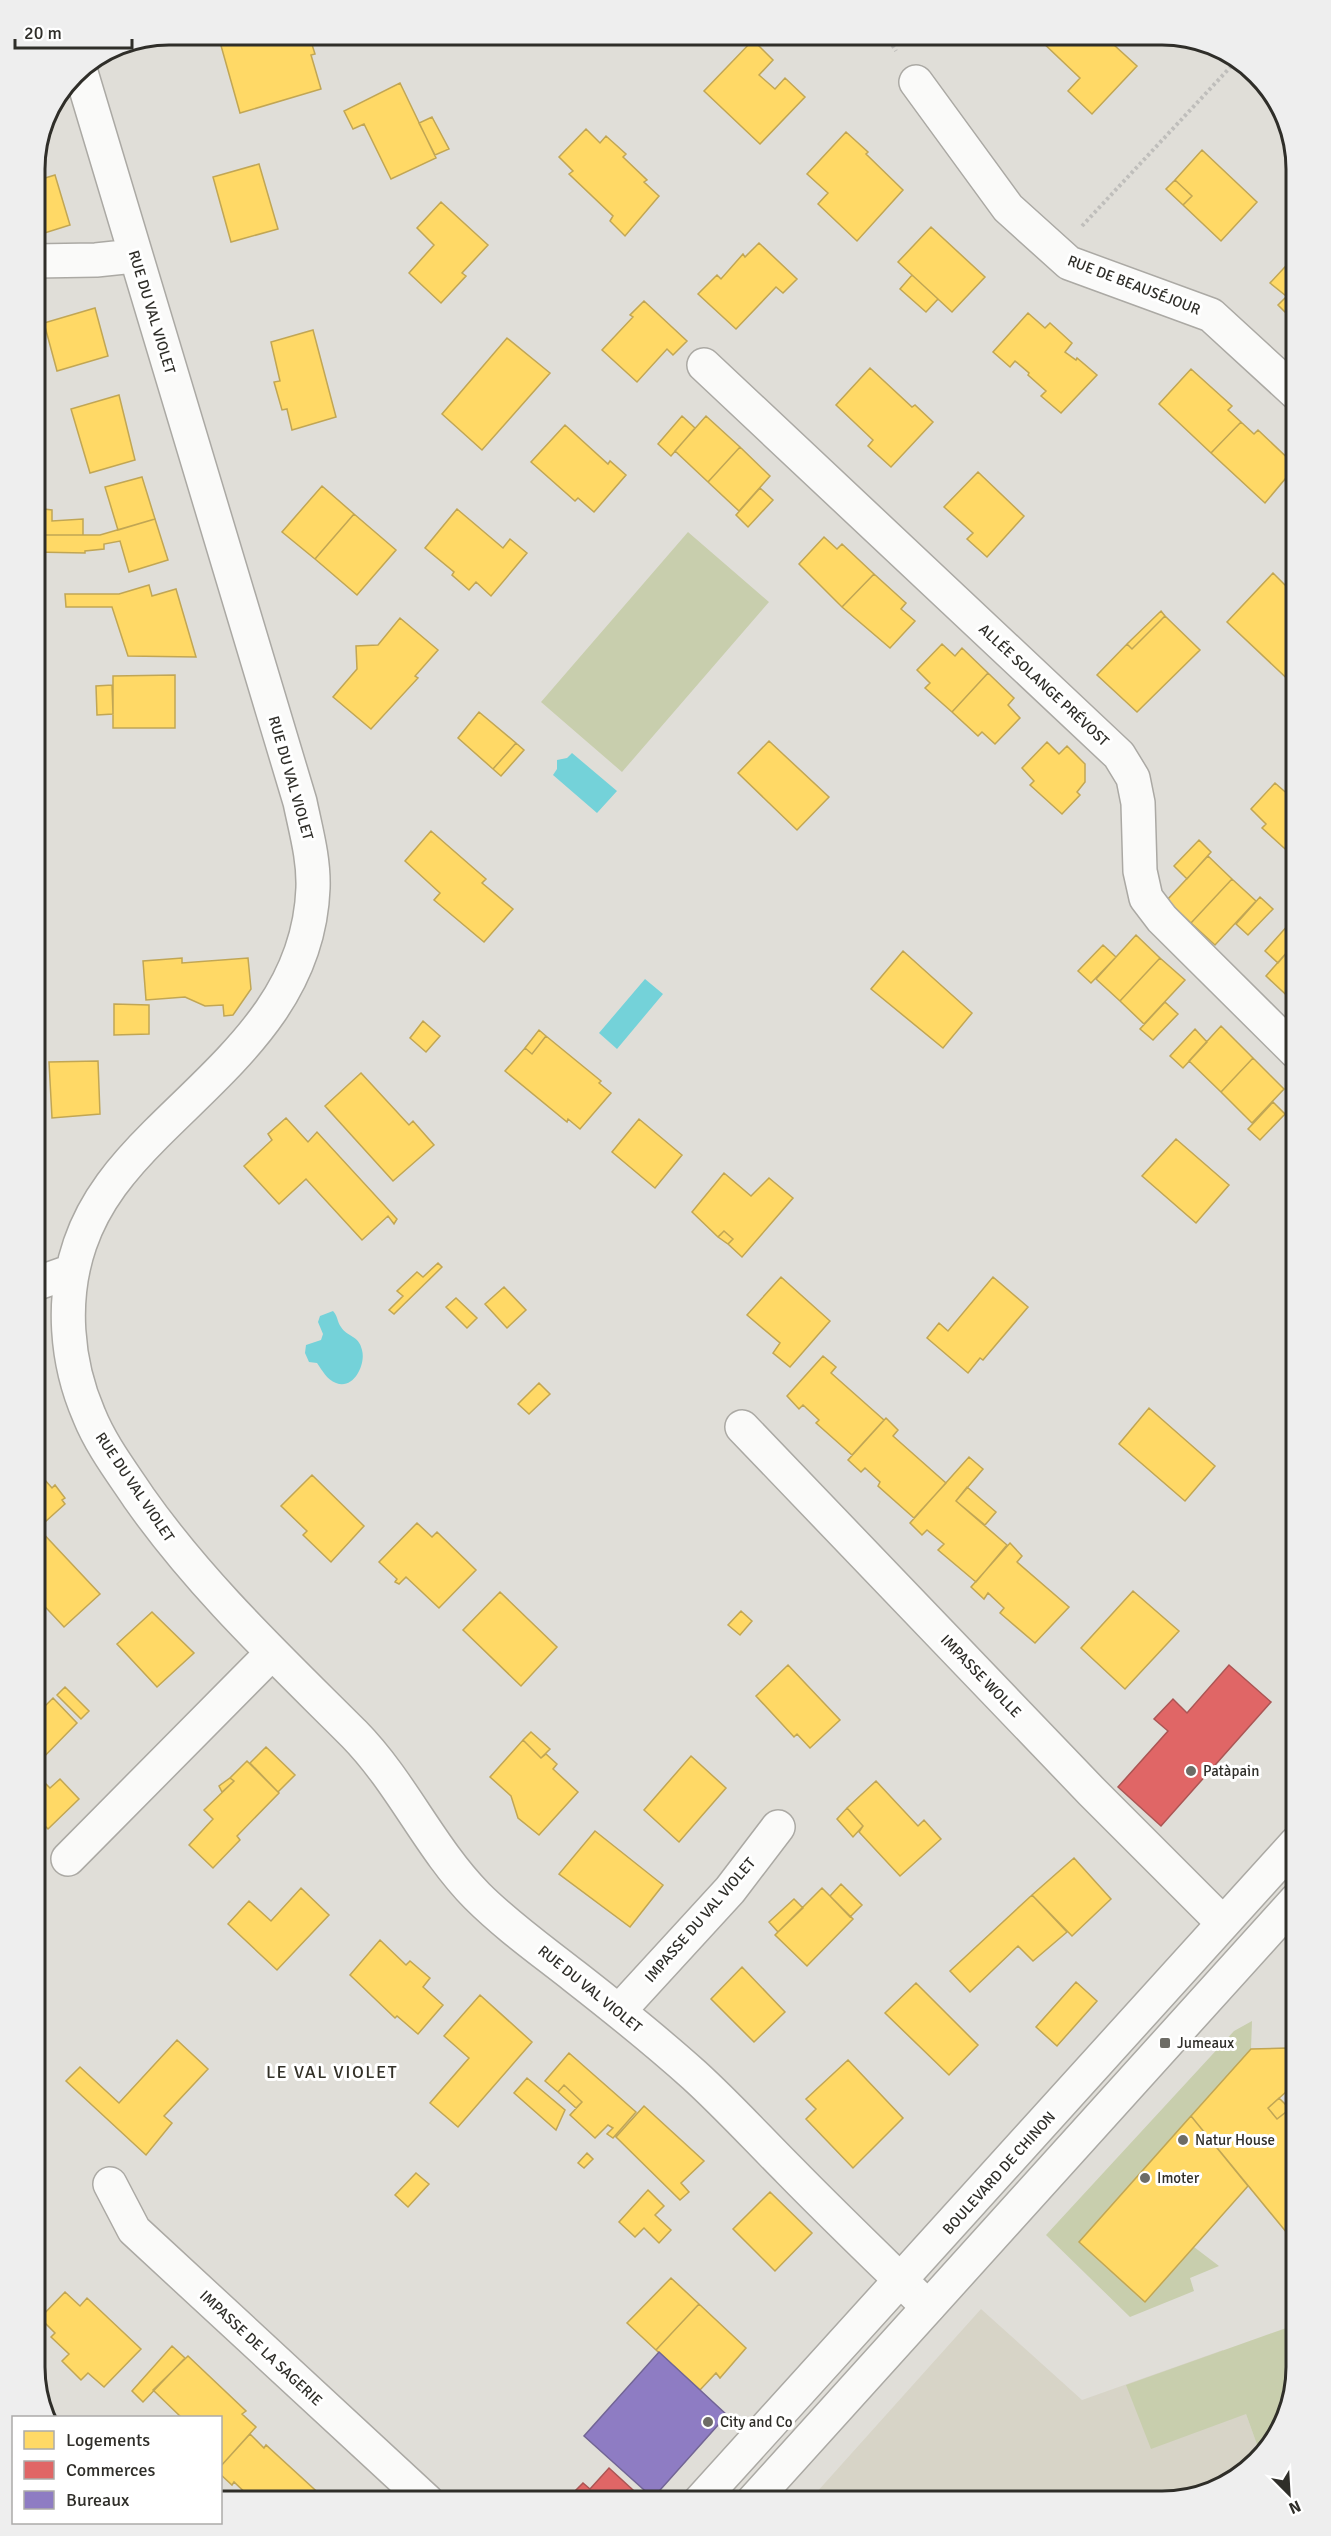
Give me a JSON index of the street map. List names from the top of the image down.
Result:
{
  "streets": {
    "street": [
      "RUE DE BEAUSÉJOUR",
      "RUE DU VAL VIOLET",
      "ALLÉE SOLANGE PRÉVOST",
      "IMPASSE WOLLE",
      "IMPASSE DU VAL VIOLET",
      "BOULEVARD DE CHINON",
      "IMPASSE DE LA SAGERIE"
    ]
  },
  "crossings": [
    ["RUE DU VAL VIOLET", "IMPASSE DU VAL VIOLET"],
    ["RUE DU VAL VIOLET", "BOULEVARD DE CHINON"],
    ["IMPASSE WOLLE", "BOULEVARD DE CHINON"]
  ],
  "districts": ["LE VAL VIOLET"],
  "places": {
    "other": [
      "Patàpain",
      "Natur House",
      "Imoter",
      "City and Co"
    ],
    "transit": ["Jumeaux"]
  },
  "legend": ["Logements", "Commerces", "Bureaux"],
  "scale_bar": "20 m",
  "north": "bottom right"
}
